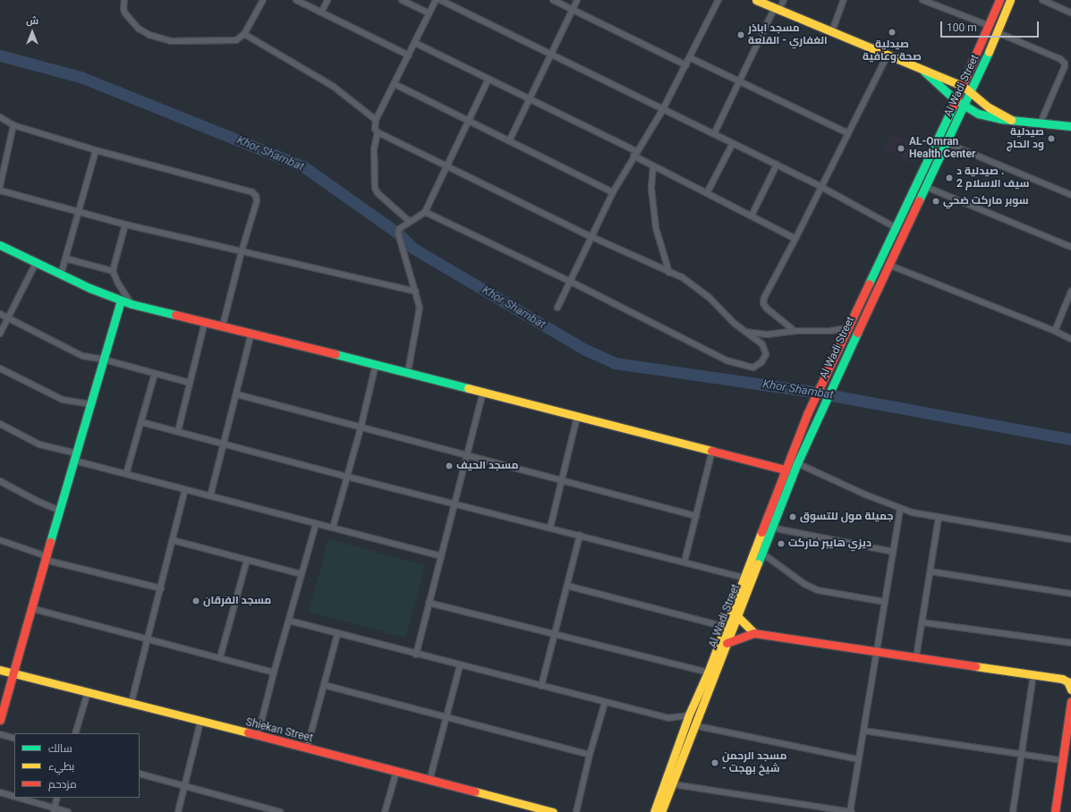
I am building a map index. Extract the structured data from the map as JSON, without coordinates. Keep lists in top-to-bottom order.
{
  "streets": {
    "street": ["Al Wadi Street", "Shiekan Street"]
  },
  "water": ["Khor Shambat"],
  "places": [
    "صيدلية صحة وعافية",
    "مسجد اباذر الغفاري - القلعة",
    "صيدلية ود الحاج",
    "AL-Omran Health Center",
    "صيدلية د . سيف الاسلام 2",
    "سوبر ماركت ضحي",
    "مسجد الحيف",
    "جميلة مول للتسوق",
    "ديزي هايبر ماركت",
    "مسجد الفرقان",
    "مسجد الرحمن - شيخ بهجت"
  ],
  "legend": ["سالك", "بطيء", "مزدحم"],
  "scale_bar": "100 m",
  "north": "top"
}
